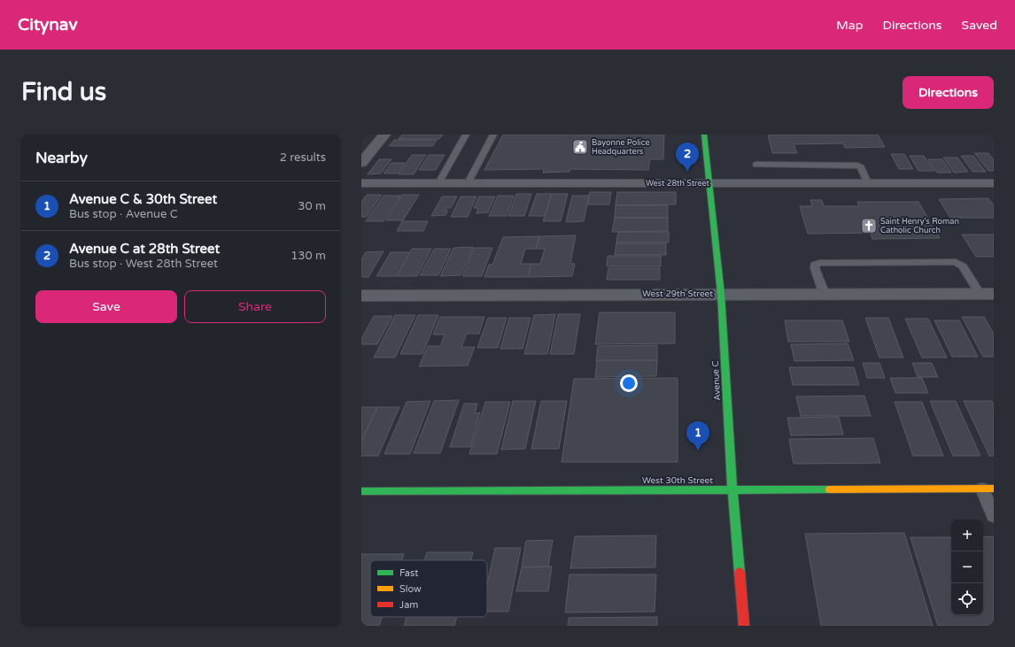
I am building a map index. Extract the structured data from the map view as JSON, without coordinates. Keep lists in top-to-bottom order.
{
  "streets": {
    "main road": ["Avenue C", "West 30th Street"],
    "street": ["West 28th Street", "West 29th Street"]
  },
  "crossings": [
    ["West 28th Street", "Avenue C"],
    ["West 29th Street", "Avenue C"],
    ["Avenue C", "West 30th Street"]
  ],
  "places": {
    "public building": ["Bayonne Police Headquarters"],
    "church": ["Saint Henry's Roman Catholic Church"]
  },
  "legend": ["Fast", "Slow", "Jam"],
  "page": {
    "header": "Citynav",
    "nav": ["Map", "Directions", "Saved"],
    "buttons": [
      "Directions",
      ["Save", "Share"]
    ],
    "title": "Find us",
    "heading": ["Nearby", "2 results"],
    "pins": ["2", "1"],
    "list": [
      {
        "mark": "1",
        "name": "Avenue C & 30th Street",
        "note": "Bus stop · Avenue C",
        "value": "30 m"
      },
      {
        "mark": "2",
        "name": "Avenue C at 28th Street",
        "note": "Bus stop · West 28th Street",
        "value": "130 m"
      }
    ],
    "map_buttons": ["+", "−"]
  }
}
